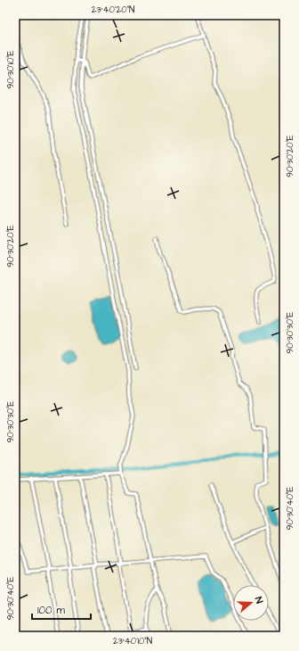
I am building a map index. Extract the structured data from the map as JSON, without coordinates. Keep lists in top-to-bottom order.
{
  "scale_bar": "100 m",
  "north": "right",
  "coordinates": [
    "23°40'20\"N",
    "90°30'10\"E",
    "90°30'20\"E",
    "90°30'30\"E",
    "90°30'40\"E",
    "23°40'10\"N"
  ]
}
